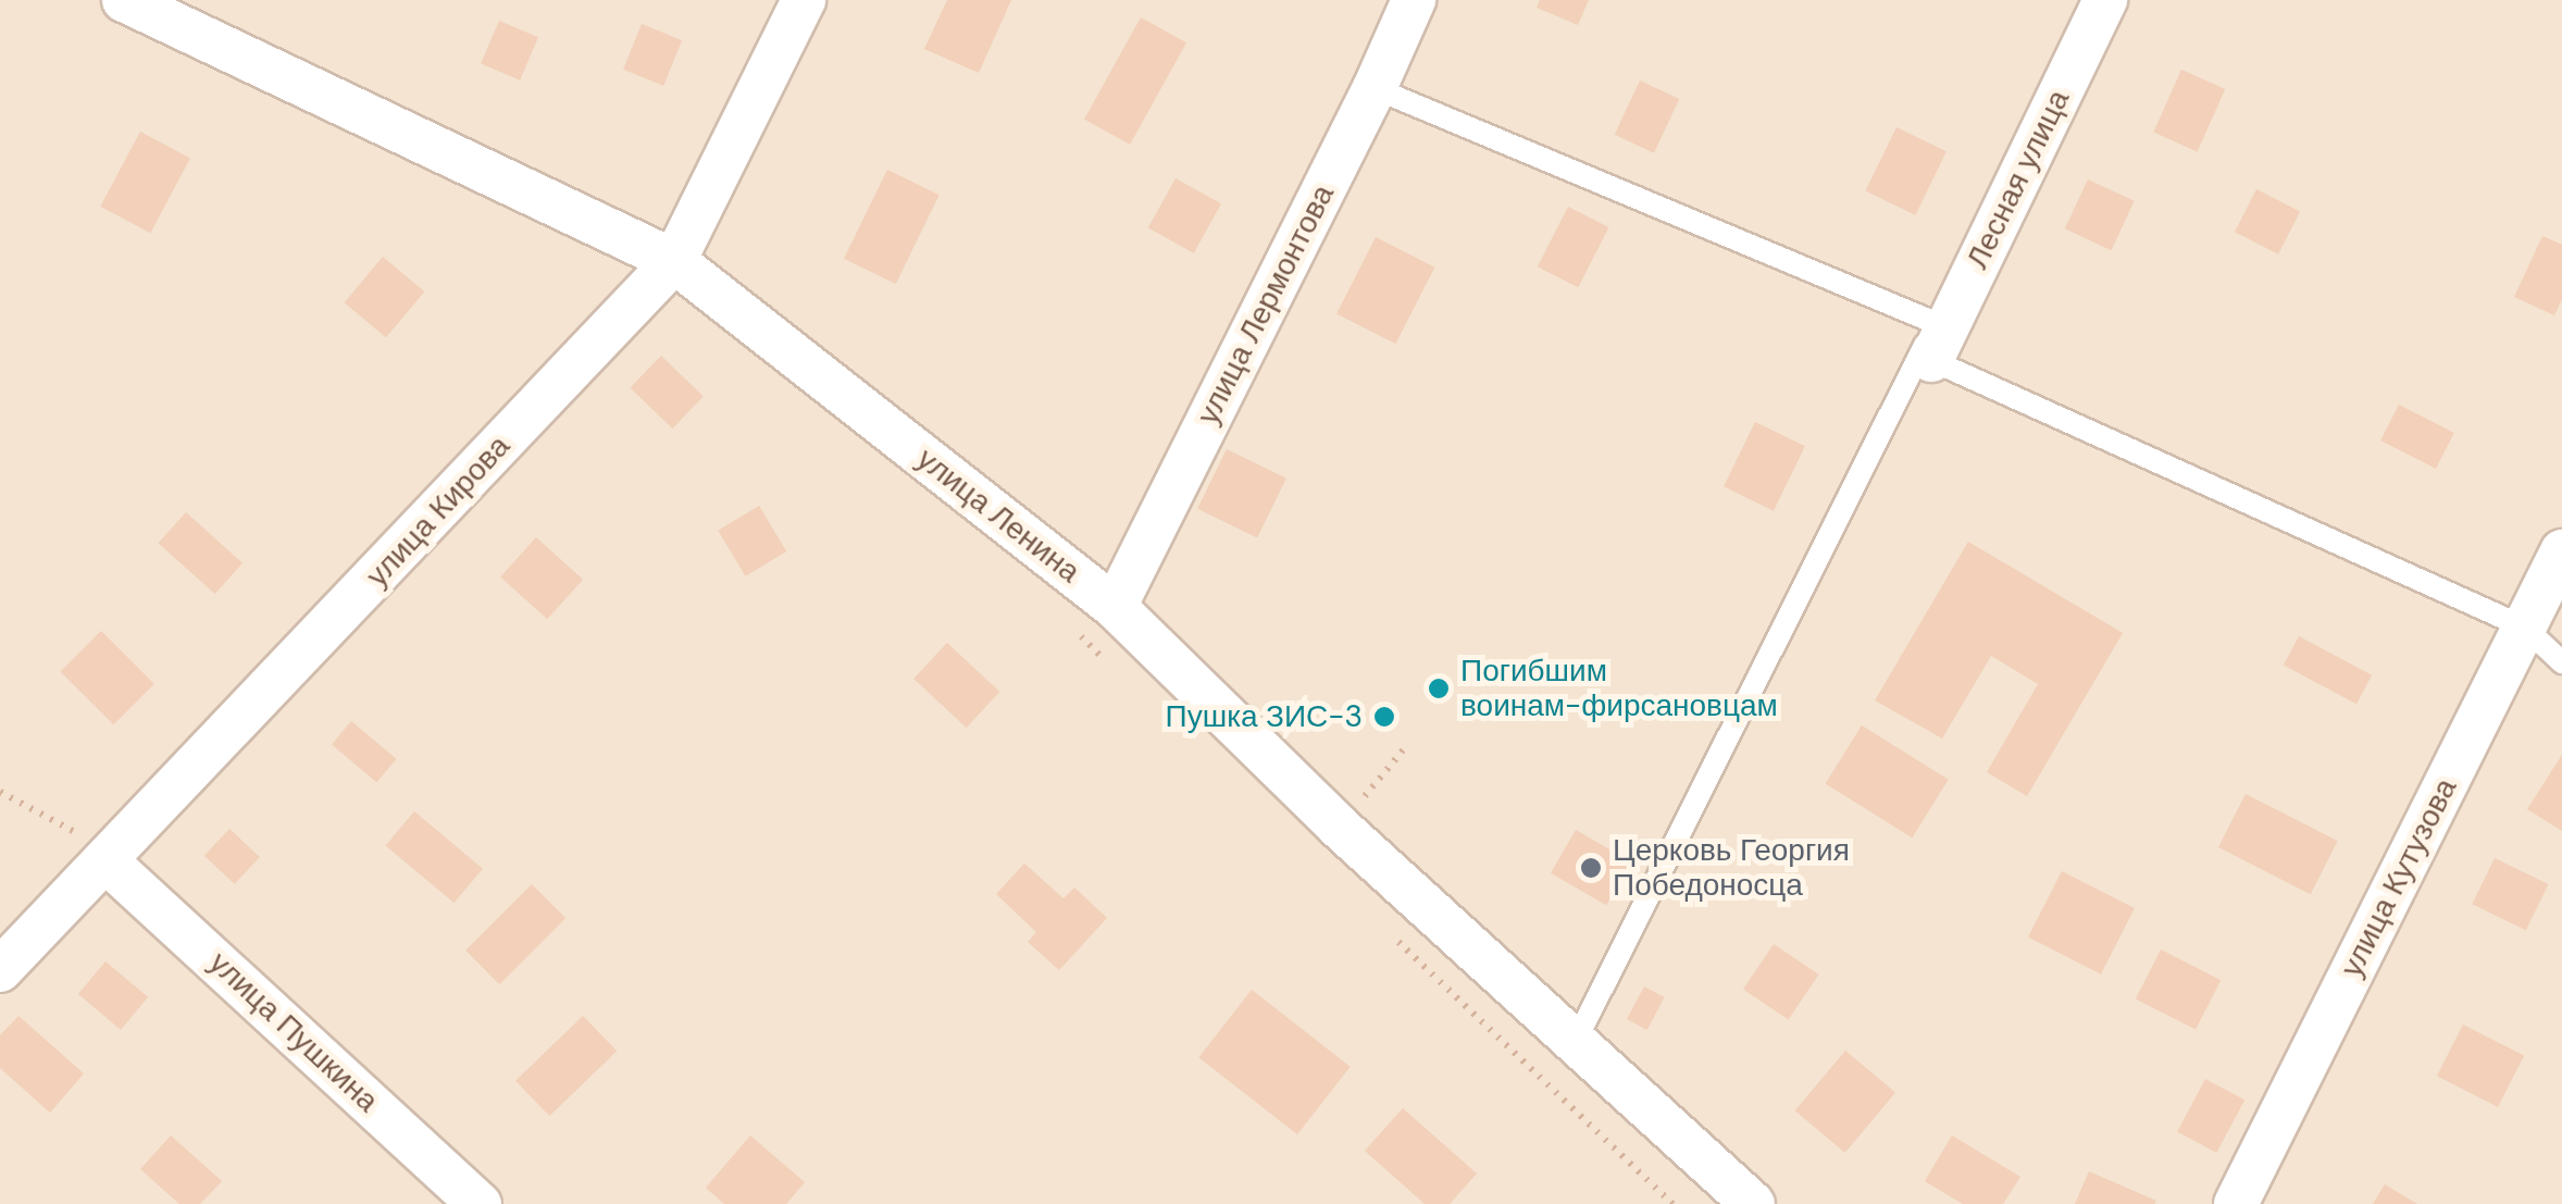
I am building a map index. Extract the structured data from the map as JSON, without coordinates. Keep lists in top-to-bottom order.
{
  "streets": {
    "street": [
      "Лесная улица",
      "улица Лермонтова",
      "улица Кирова",
      "улица Ленина",
      "улица Кутузова",
      "улица Пушкина"
    ]
  },
  "crossings": [
    ["улица Лермонтова", "улица Ленина"],
    ["улица Кирова", "улица Ленина"],
    ["улица Кирова", "улица Пушкина"]
  ],
  "places": ["Погибшим воинам-фирсановцам", "Пушка ЗИС-3", "Церковь Георгия Победоносца"]
}
